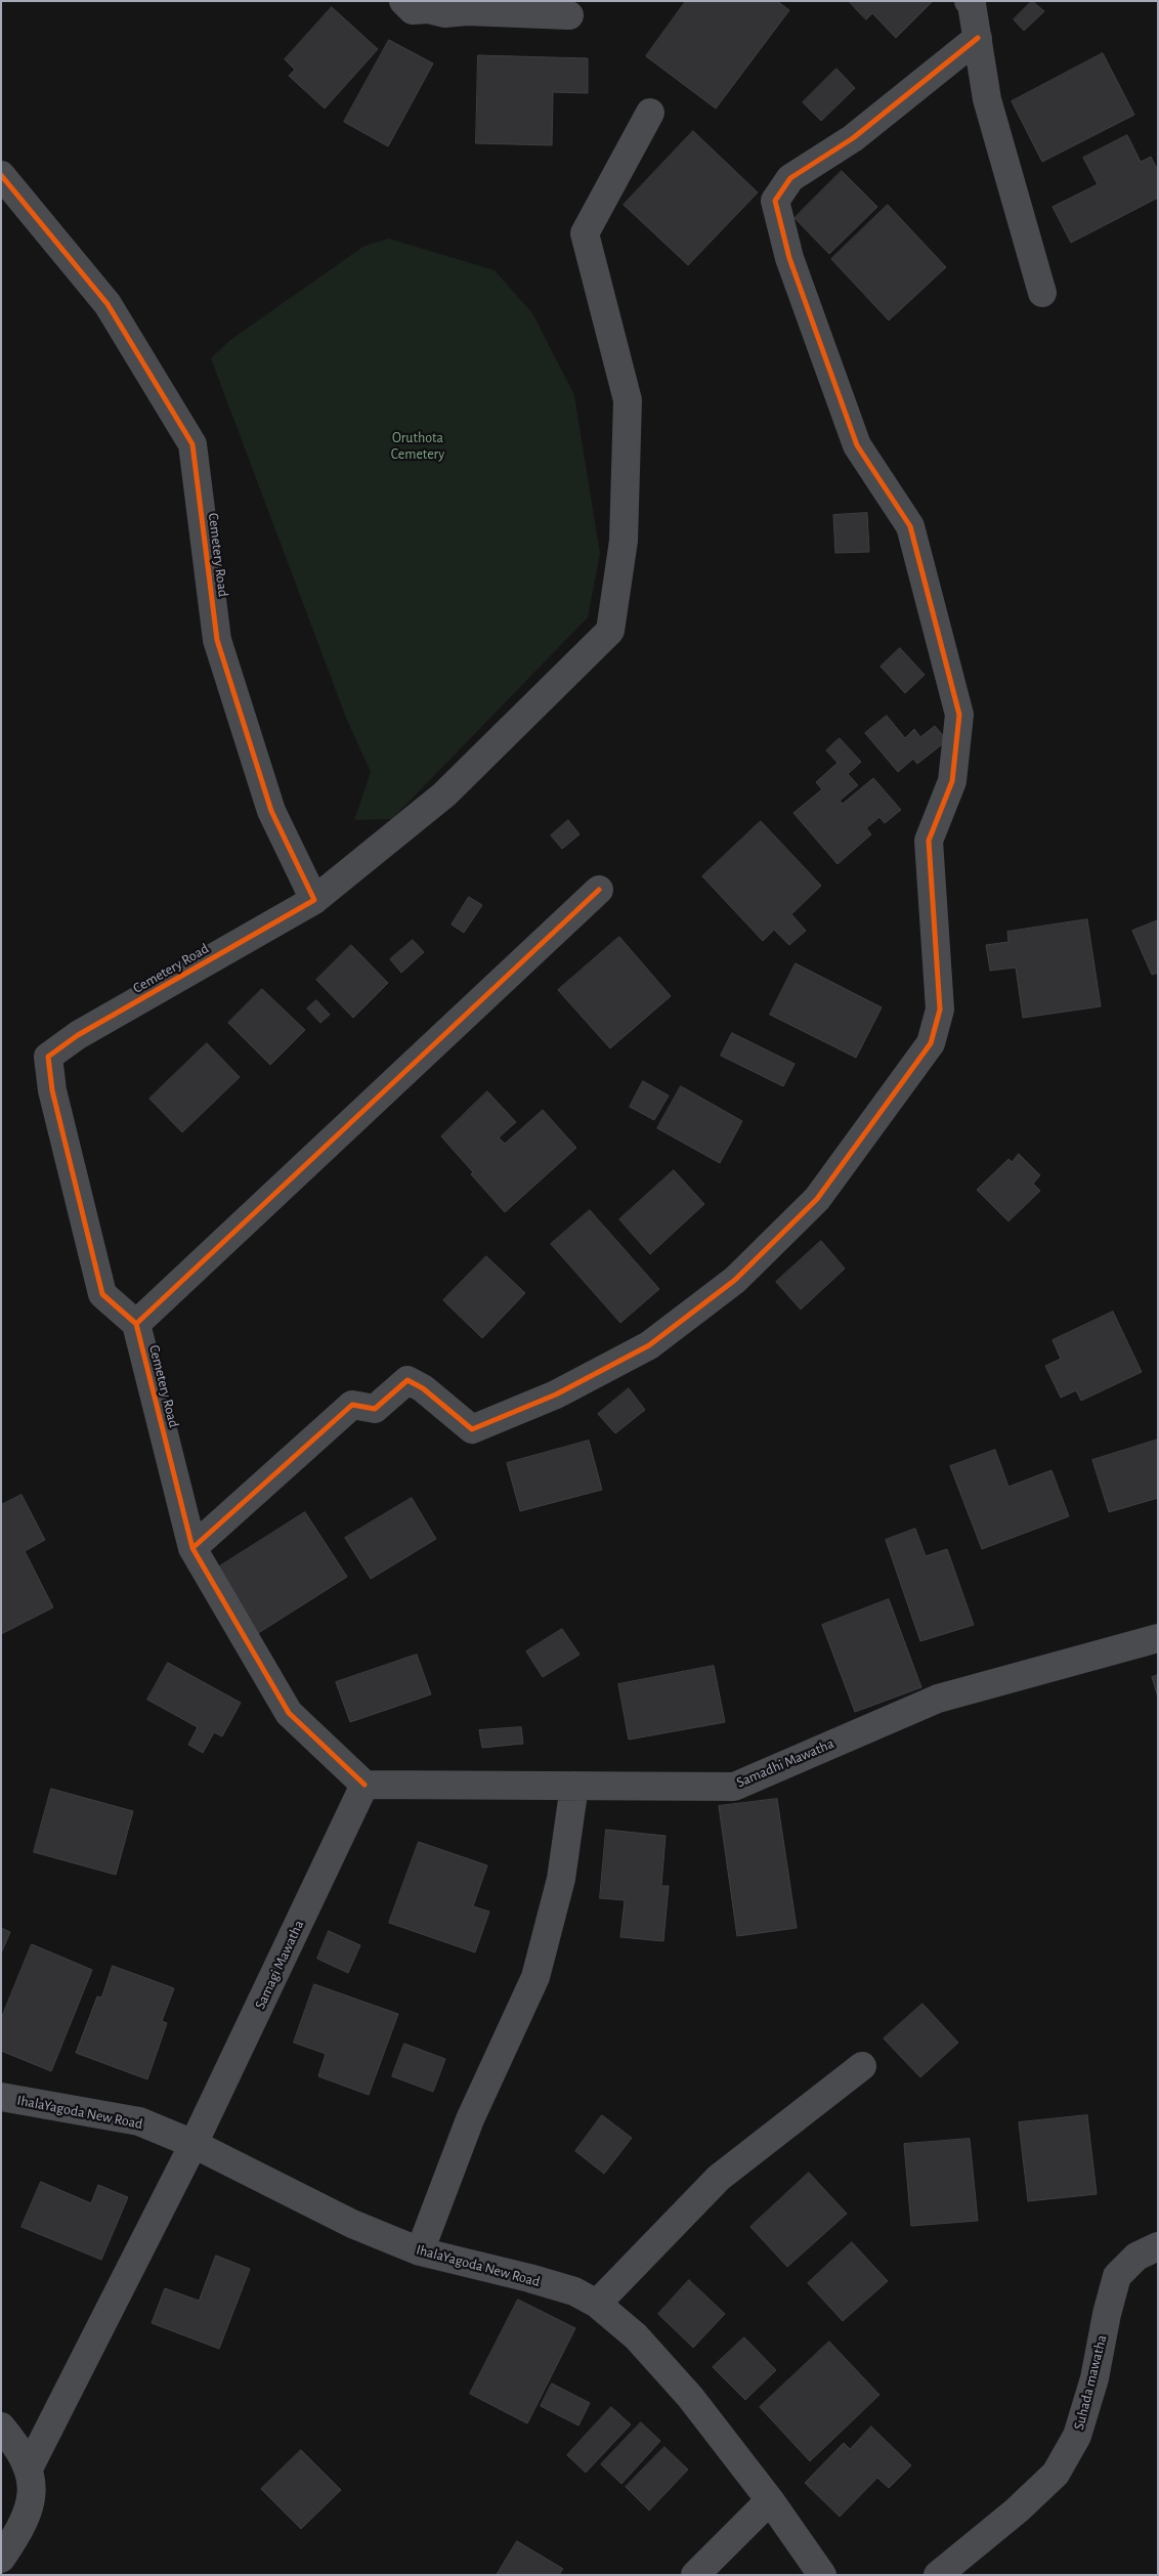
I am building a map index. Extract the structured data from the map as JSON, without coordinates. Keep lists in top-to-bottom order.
{
  "streets": {
    "street": [
      "Cemetery Road",
      "Samadhi Mawatha",
      "Samagi Mawatha",
      "IhalaYagoda New Road",
      "Suhada mawatha"
    ]
  },
  "crossings": [
    ["Cemetery Road", "Samadhi Mawatha"],
    ["Cemetery Road", "Samagi Mawatha"],
    ["Samadhi Mawatha", "Samagi Mawatha"],
    ["Samagi Mawatha", "IhalaYagoda New Road"]
  ],
  "parks": ["Oruthota Cemetery"]
}
